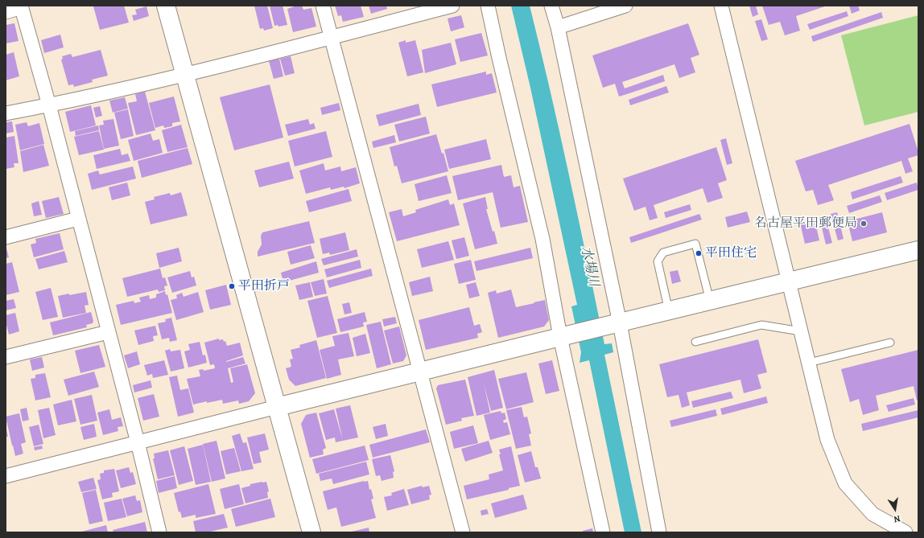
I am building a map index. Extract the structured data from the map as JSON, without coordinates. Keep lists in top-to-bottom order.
{
  "water": ["水場川"],
  "places": ["名古屋平田郵便局", "平田住宅", "平田折戸"],
  "north": "bottom"
}
